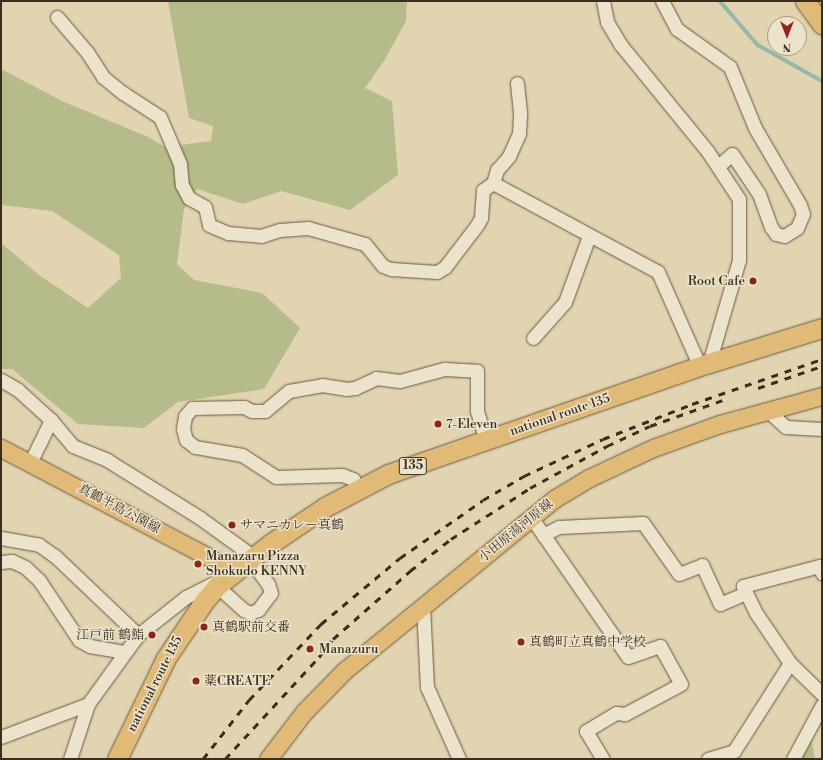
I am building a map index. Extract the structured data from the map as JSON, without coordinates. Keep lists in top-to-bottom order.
{
  "streets": {
    "highway": ["national route 135", "135"],
    "main road": ["真鶴半島公園線", "小田原湯河原線"]
  },
  "crossings": [
    ["national route 135", "真鶴半島公園線"]
  ],
  "places": [
    "Root Cafe",
    "7-Eleven",
    "サマニカレー真鶴",
    "Manazaru Pizza Shokudo KENNY",
    "真鶴駅前交番",
    "江戸前 鶴鮨",
    "真鶴町立真鶴中学校",
    "Manazuru",
    "薬CREATE"
  ],
  "north": "bottom"
}
